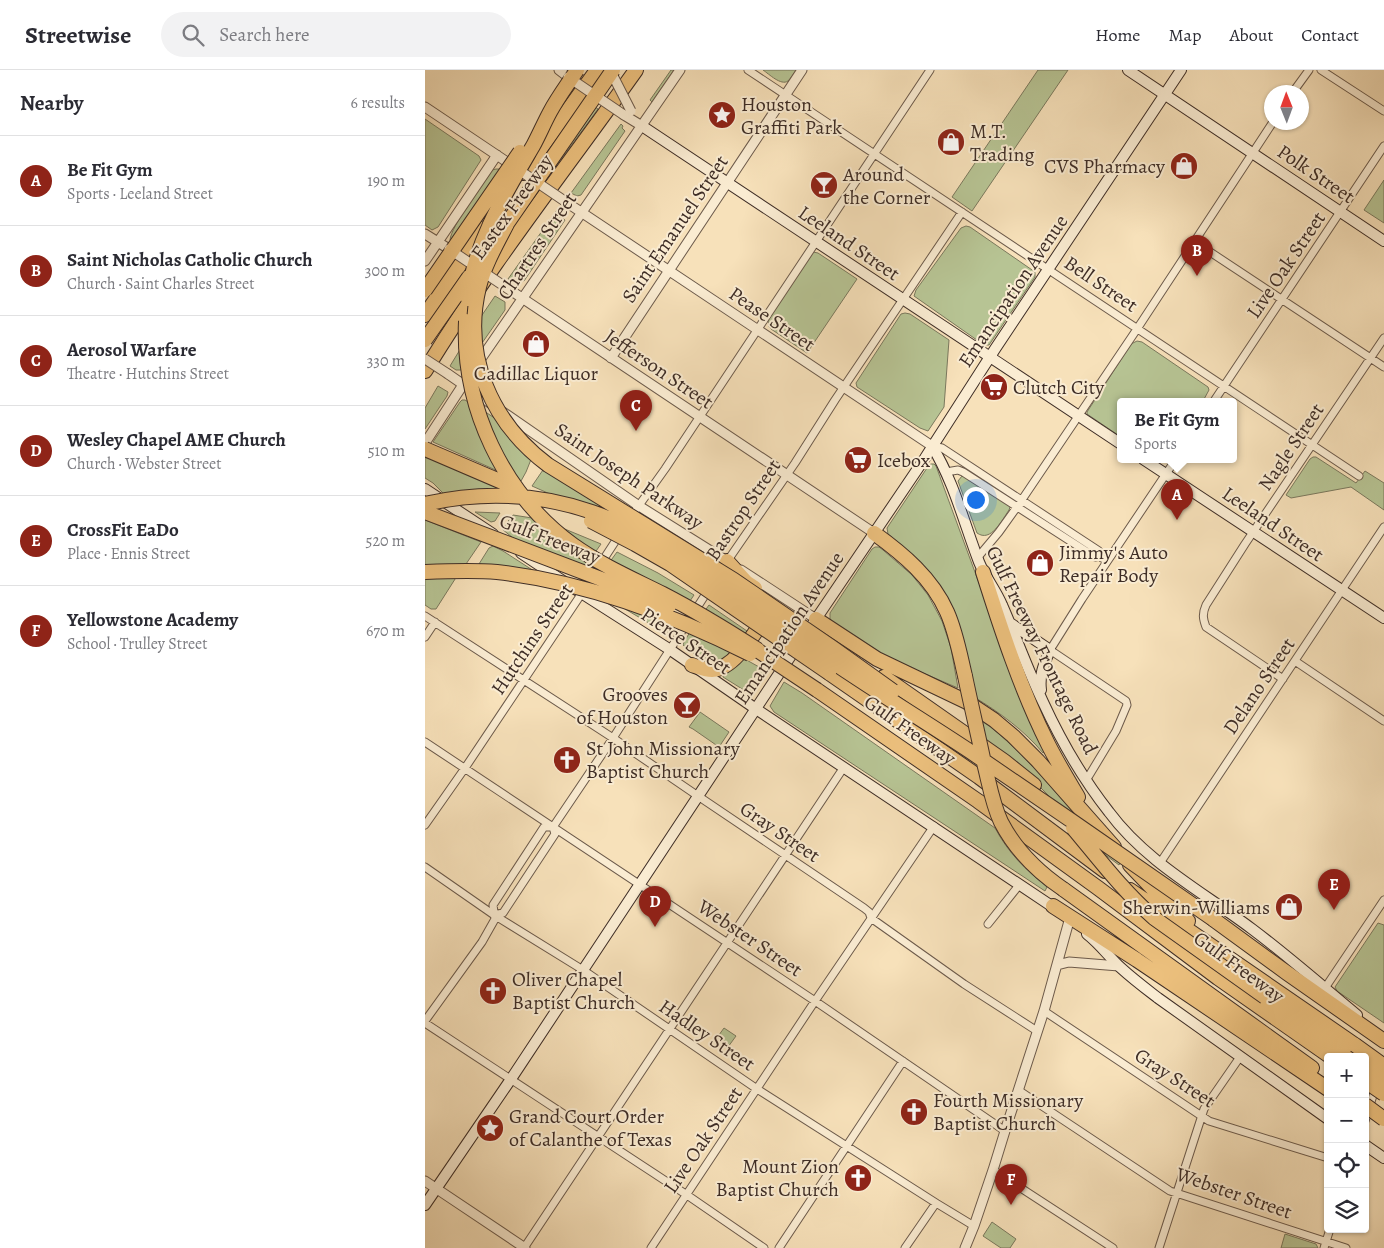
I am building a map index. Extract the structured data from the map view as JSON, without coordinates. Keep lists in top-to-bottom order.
{
  "streets": {
    "highway": ["Eastex Freeway", "Gulf Freeway"],
    "main road": [
      "Polk Street",
      "Leeland Street",
      "Emancipation Avenue",
      "Pierce Street",
      "Gulf Freeway Frontage Road"
    ],
    "street": [
      "Saint Emanuel Street",
      "Chartres Street",
      "Live Oak Street",
      "Bell Street",
      "Pease Street",
      "Jefferson Street",
      "Nagle Street",
      "Saint Joseph Parkway",
      "Bastrop Street",
      "Hutchins Street",
      "Delano Street",
      "Gray Street",
      "Webster Street",
      "Hadley Street"
    ]
  },
  "crossings": [
    ["Polk Street", "Live Oak Street"],
    ["Polk Street", "Emancipation Avenue"],
    ["Saint Emanuel Street", "Leeland Street"],
    ["Saint Emanuel Street", "Bell Street"],
    ["Saint Emanuel Street", "Pease Street"],
    ["Saint Emanuel Street", "Jefferson Street"],
    ["Leeland Street", "Chartres Street"],
    ["Leeland Street", "Emancipation Avenue"],
    ["Leeland Street", "Nagle Street"],
    ["Leeland Street", "Bastrop Street"],
    ["Leeland Street", "Hutchins Street"],
    ["Leeland Street", "Delano Street"],
    ["Chartres Street", "Pease Street"],
    ["Chartres Street", "Jefferson Street"],
    ["Chartres Street", "Saint Joseph Parkway"],
    ["Live Oak Street", "Bell Street"],
    ["Live Oak Street", "Pierce Street"],
    ["Live Oak Street", "Gray Street"],
    ["Live Oak Street", "Webster Street"],
    ["Live Oak Street", "Hadley Street"],
    ["Bell Street", "Emancipation Avenue"],
    ["Bell Street", "Nagle Street"],
    ["Bell Street", "Bastrop Street"],
    ["Bell Street", "Hutchins Street"],
    ["Emancipation Avenue", "Pease Street"],
    ["Emancipation Avenue", "Jefferson Street"],
    ["Emancipation Avenue", "Saint Joseph Parkway"],
    ["Emancipation Avenue", "Gulf Freeway"],
    ["Emancipation Avenue", "Pierce Street"],
    ["Emancipation Avenue", "Gulf Freeway Frontage Road"],
    ["Emancipation Avenue", "Gray Street"],
    ["Emancipation Avenue", "Webster Street"],
    ["Emancipation Avenue", "Hadley Street"],
    ["Pease Street", "Bastrop Street"],
    ["Pease Street", "Hutchins Street"],
    ["Pease Street", "Gulf Freeway Frontage Road"],
    ["Jefferson Street", "Bastrop Street"],
    ["Jefferson Street", "Hutchins Street"],
    ["Nagle Street", "Delano Street"],
    ["Saint Joseph Parkway", "Bastrop Street"],
    ["Saint Joseph Parkway", "Gulf Freeway"],
    ["Saint Joseph Parkway", "Hutchins Street"],
    ["Bastrop Street", "Pierce Street"],
    ["Bastrop Street", "Gray Street"],
    ["Bastrop Street", "Webster Street"],
    ["Bastrop Street", "Hadley Street"],
    ["Hutchins Street", "Pierce Street"],
    ["Hutchins Street", "Gray Street"],
    ["Hutchins Street", "Webster Street"],
    ["Gulf Freeway Frontage Road", "Delano Street"]
  ],
  "places": {
    "place": ["Houston Graffiti Park", "Grand Court Order of Calanthe of Texas"],
    "shop": [
      "M.T. Trading",
      "CVS Pharmacy",
      "Cadillac Liquor",
      "Jimmy's Auto Repair Body",
      "Sherwin-Williams"
    ],
    "bar": ["Around the Corner", "Grooves of Houston"],
    "supermarket": ["Clutch City", "Icebox"],
    "church": [
      "St John Missionary Baptist Church",
      "Oliver Chapel Baptist Church",
      "Fourth Missionary Baptist Church",
      "Mount Zion Baptist Church"
    ]
  },
  "north": "top",
  "page": {
    "header": "Streetwise",
    "search": "Search here",
    "nav": [
      "Home",
      "Map",
      "About",
      "Contact"
    ],
    "heading": ["Nearby", "6 results"],
    "list": [
      {
        "mark": "A",
        "name": "Be Fit Gym",
        "note": "Sports · Leeland Street",
        "value": "190 m"
      },
      {
        "mark": "B",
        "name": "Saint Nicholas Catholic Church",
        "note": "Church · Saint Charles Street",
        "value": "300 m"
      },
      {
        "mark": "C",
        "name": "Aerosol Warfare",
        "note": "Theatre · Hutchins Street",
        "value": "330 m"
      },
      {
        "mark": "D",
        "name": "Wesley Chapel AME Church",
        "note": "Church · Webster Street",
        "value": "510 m"
      },
      {
        "mark": "E",
        "name": "CrossFit EaDo",
        "note": "Place · Ennis Street",
        "value": "520 m"
      },
      {
        "mark": "F",
        "name": "Yellowstone Academy",
        "note": "School · Trulley Street",
        "value": "670 m"
      }
    ],
    "pins": [
      "B",
      "C",
      "A",
      "E",
      "D",
      "F"
    ],
    "popup": ["Be Fit Gym", "Sports"],
    "map_buttons": ["+", "−"]
  }
}
